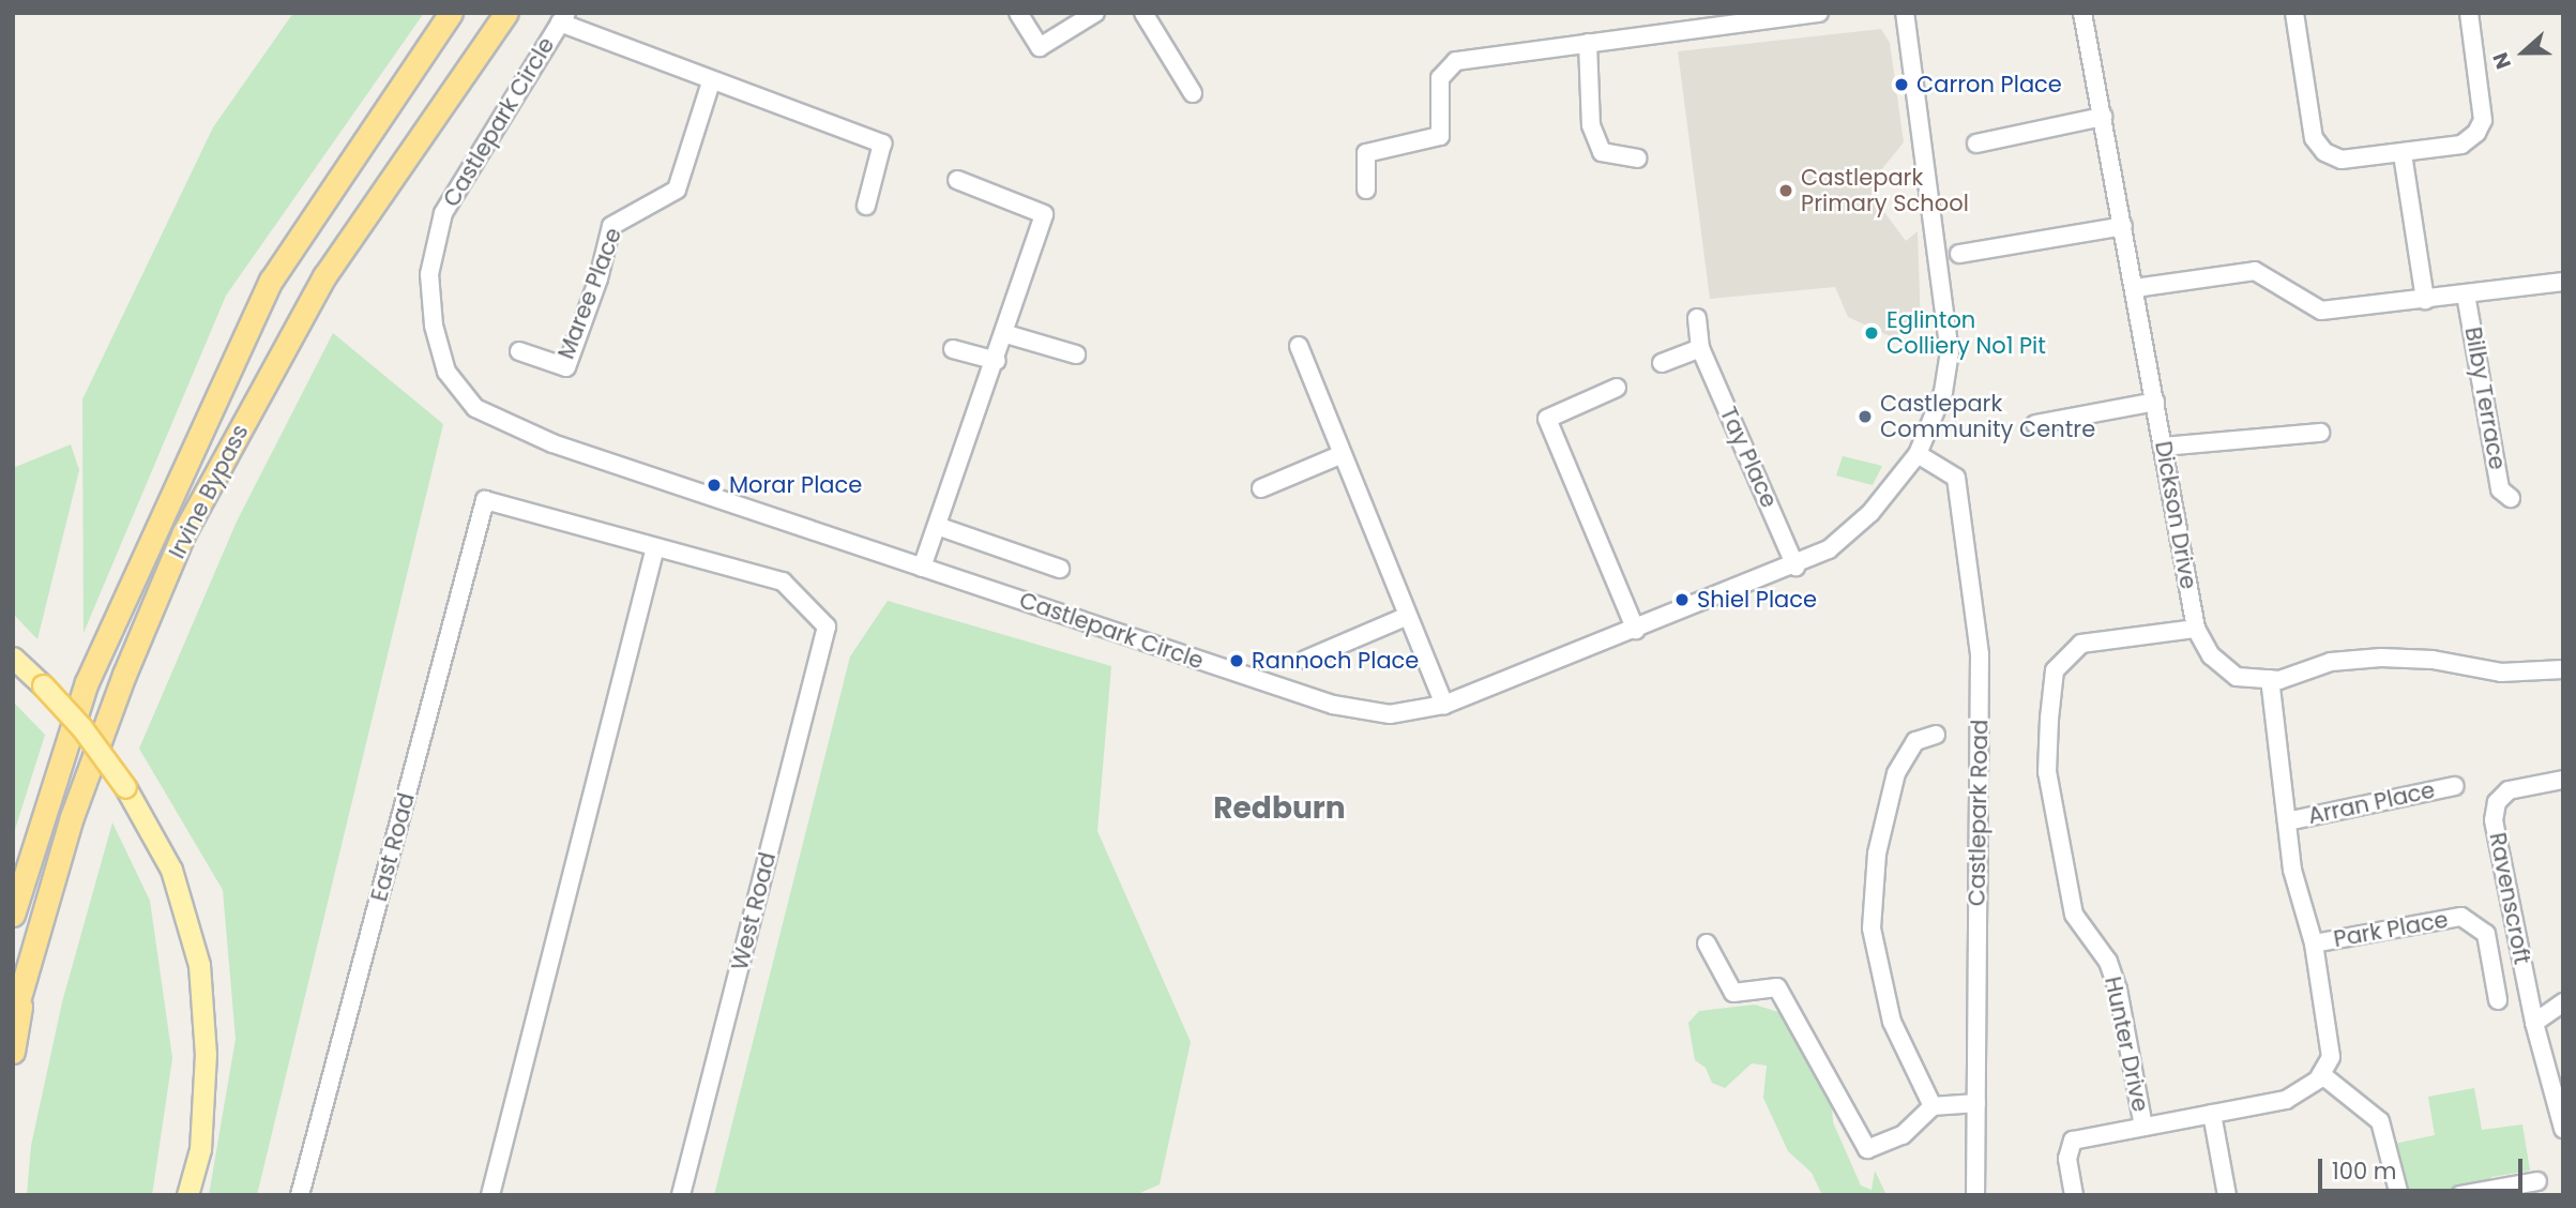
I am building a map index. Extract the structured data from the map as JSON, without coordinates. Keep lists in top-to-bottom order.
{
  "streets": {
    "highway": ["Irvine Bypass"],
    "street": [
      "Castlepark Circle",
      "Maree Place",
      "Bilby Terrace",
      "Tay Place",
      "Dickson Drive",
      "Arran Place",
      "Castlepark Road",
      "East Road",
      "Ravenscroft",
      "West Road",
      "Park Place",
      "Hunter Drive"
    ]
  },
  "crossings": [
    ["Castlepark Circle", "Tay Place"],
    ["Castlepark Circle", "Castlepark Road"],
    ["Bilby Terrace", "Dickson Drive"],
    ["Dickson Drive", "Hunter Drive"],
    ["East Road", "West Road"]
  ],
  "districts": ["Redburn"],
  "places": [
    "Carron Place",
    "Castlepark Primary School",
    "Eglinton Colliery No1 Pit",
    "Castlepark Community Centre",
    "Morar Place",
    "Shiel Place",
    "Rannoch Place"
  ],
  "scale_bar": "100 m",
  "north": "left"
}
